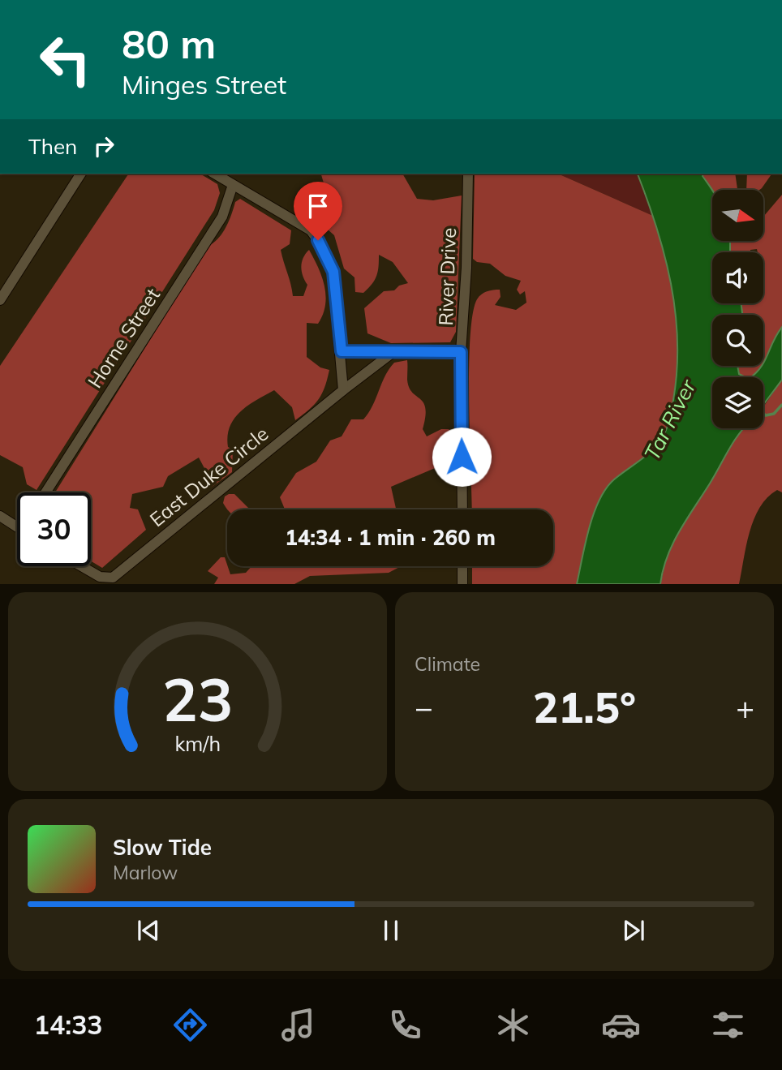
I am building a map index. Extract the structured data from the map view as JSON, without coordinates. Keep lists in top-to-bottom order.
{
  "streets": {
    "street": ["River Drive", "Horne Street", "East Duke Circle"]
  },
  "water": ["Tar River"],
  "north": "right",
  "page": {
    "turn": ["80 m", "Minges Street"],
    "then": "Then",
    "limit": "30",
    "trip": "14:34 · 1 min · 260 m",
    "tile": "Climate",
    "heat": ["−", "21.5°", "+"],
    "song": ["Slow Tide", "Marlow"],
    "tabs": "14:33",
    "gauge": ["23", "km/h"]
  }
}
